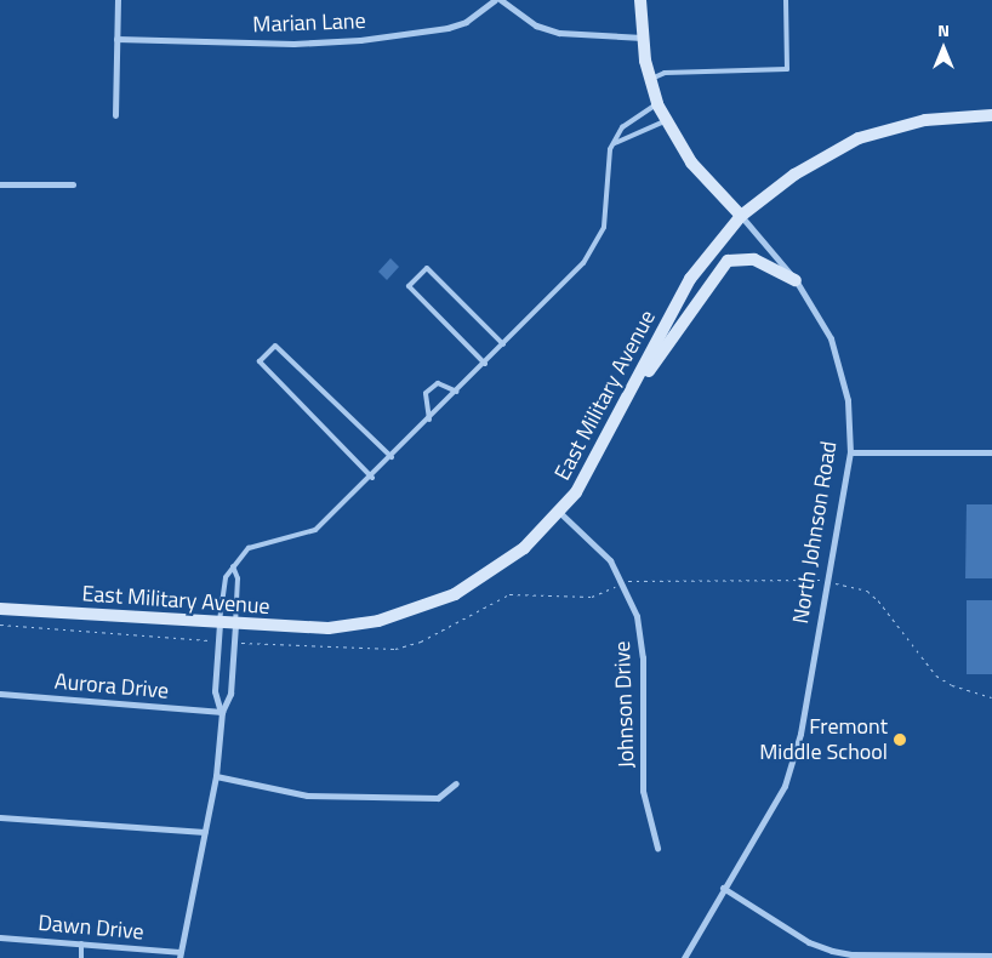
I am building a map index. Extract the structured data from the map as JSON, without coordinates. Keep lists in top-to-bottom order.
{
  "streets": {
    "main road": ["East Military Avenue", "North Johnson Road"],
    "street": [
      "Marian Lane",
      "Aurora Drive",
      "Johnson Drive",
      "Dawn Drive"
    ]
  },
  "crossings": [
    ["East Military Avenue", "North Johnson Road"],
    ["East Military Avenue", "Johnson Drive"]
  ],
  "places": ["Fremont Middle School"],
  "north": "top"
}
